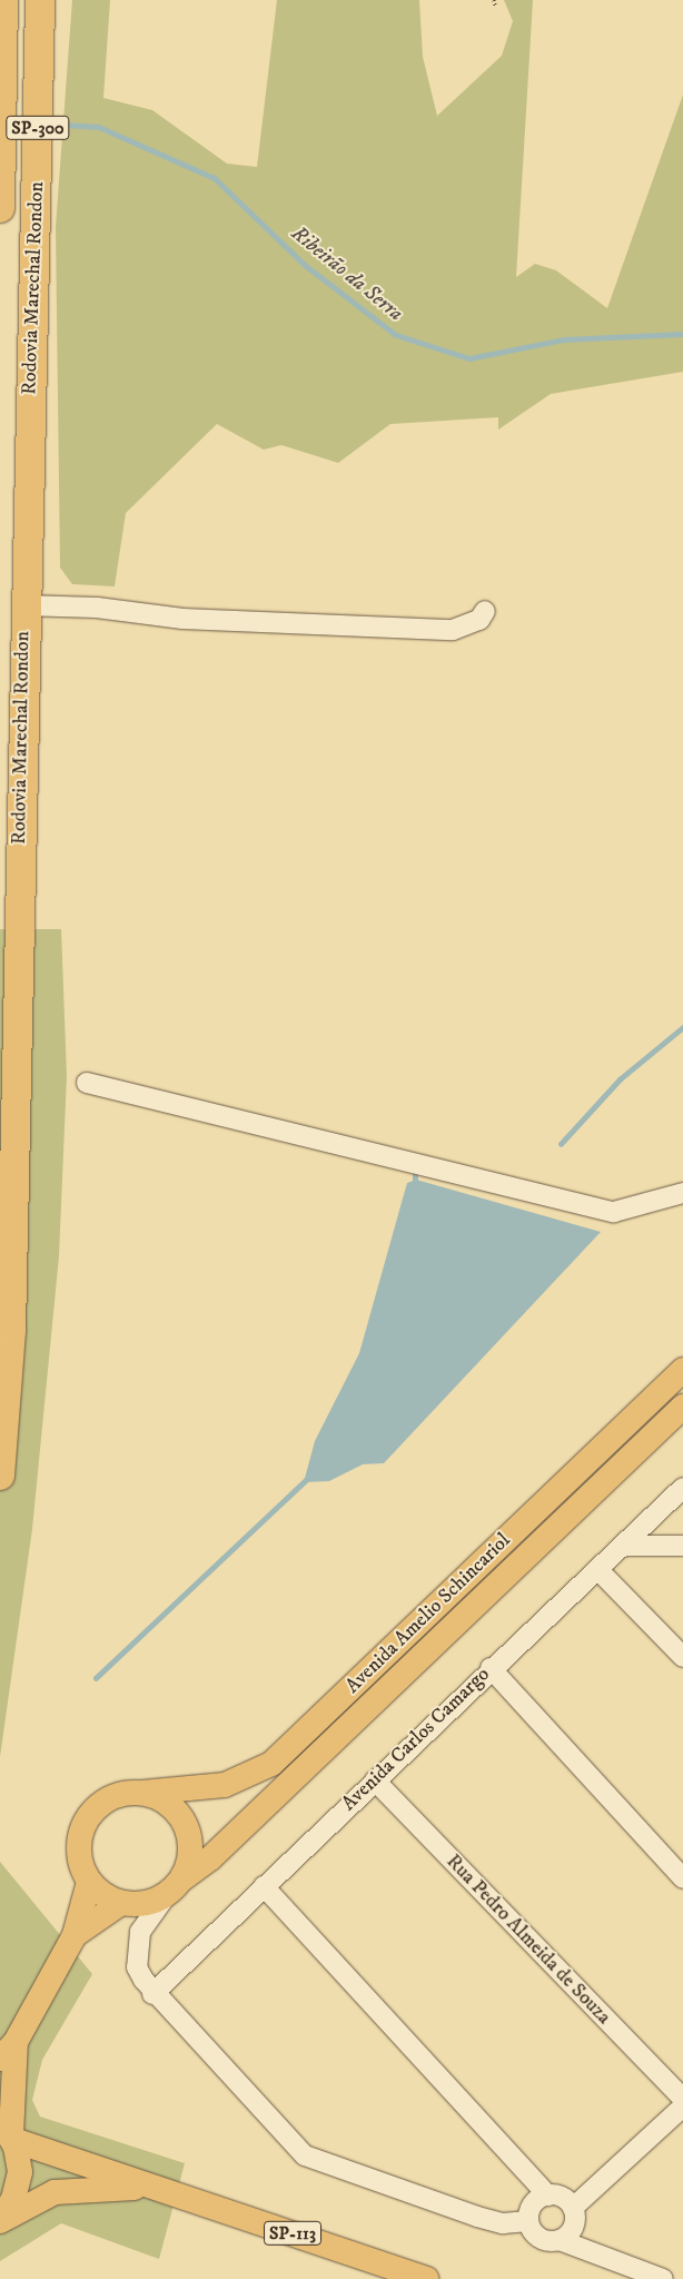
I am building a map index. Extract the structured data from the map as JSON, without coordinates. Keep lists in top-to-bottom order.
{
  "streets": {
    "highway": ["SP-300", "Rodovia Marechal Rondon"],
    "main road": ["Avenida Amelio Schincariol", "SP-113"],
    "street": ["Avenida Carlos Camargo", "Rua Pedro Almeida de Souza"]
  },
  "crossings": [
    ["Avenida Carlos Camargo", "Rua Pedro Almeida de Souza"]
  ],
  "water": ["Ribeirão da Serra"]
}
